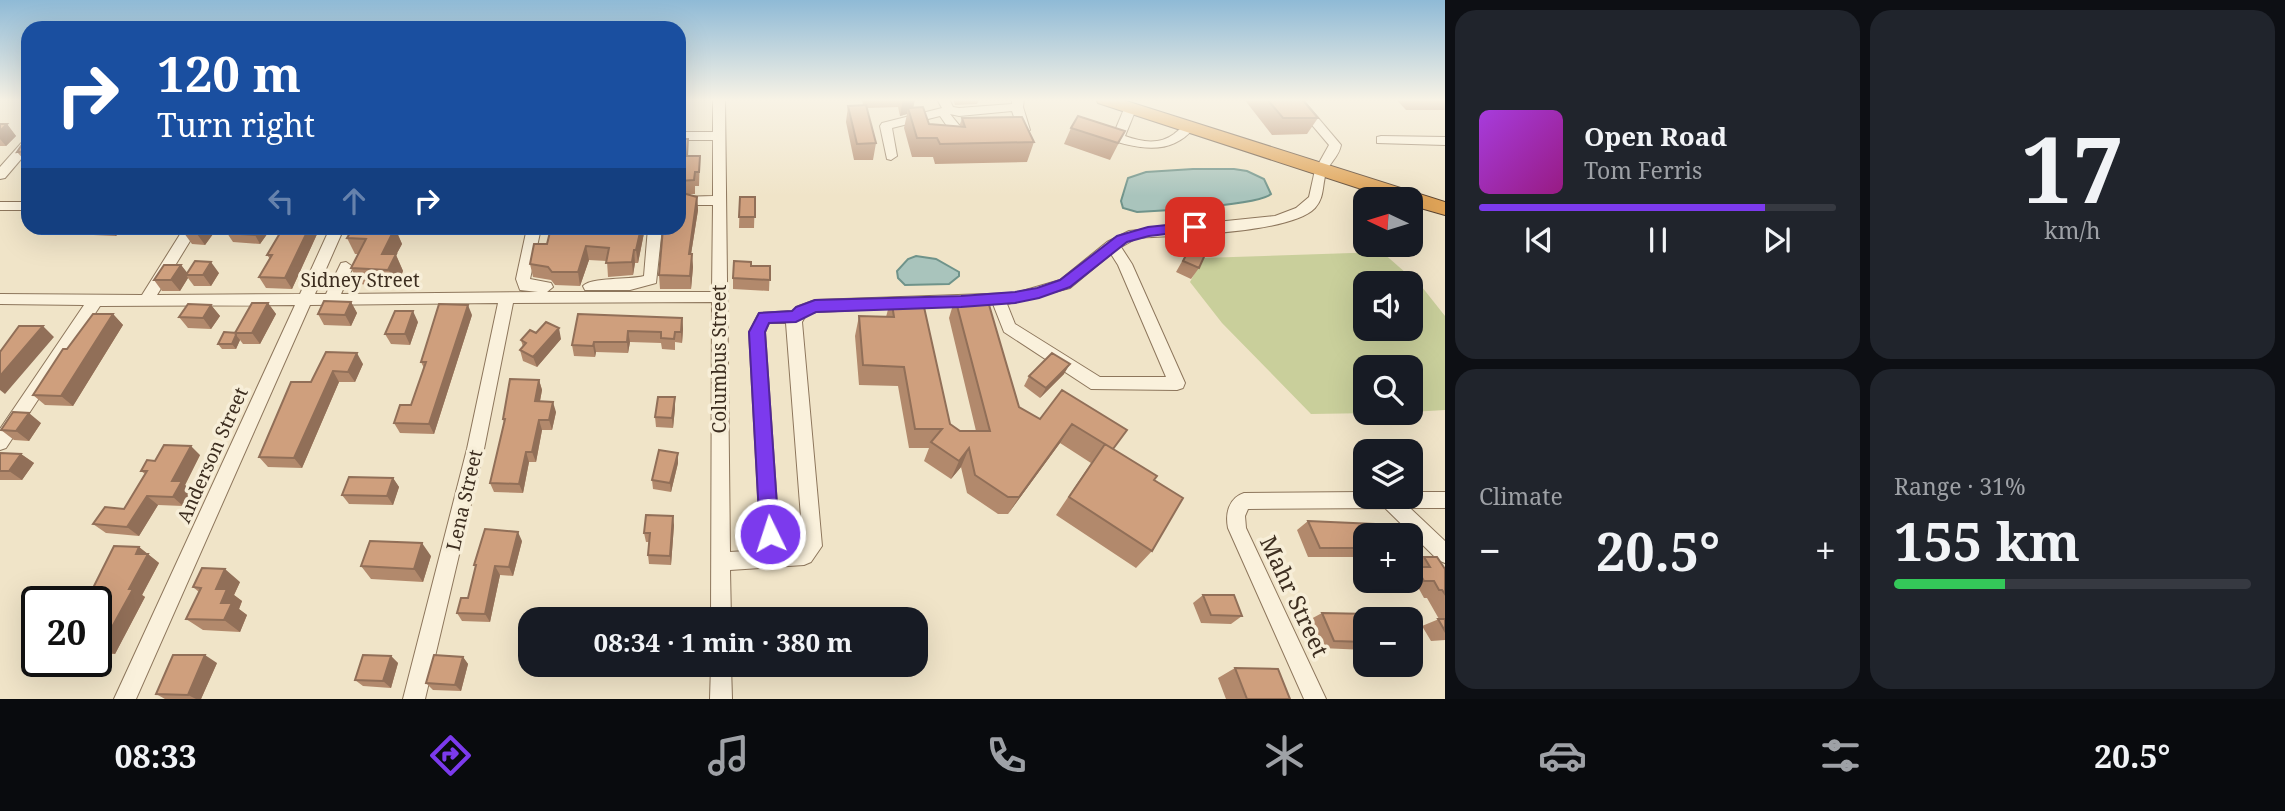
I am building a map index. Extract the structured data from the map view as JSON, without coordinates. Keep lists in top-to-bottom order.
{
  "streets": {
    "street": [
      "Sidney Street",
      "Columbus Street",
      "Anderson Street",
      "Lena Street",
      "Mahr Street"
    ]
  },
  "crossings": [
    ["Sidney Street", "Columbus Street"],
    ["Sidney Street", "Anderson Street"],
    ["Sidney Street", "Lena Street"]
  ],
  "north": "left",
  "page": {
    "tile": [
      ["17", "km/h"],
      "Climate",
      ["Range · 31%", "155 km"]
    ],
    "turn": ["120 m", "Turn right"],
    "song": ["Open Road", "Tom Ferris"],
    "map_buttons": ["+", "−"],
    "heat": ["−", "20.5°", "+"],
    "limit": "20",
    "trip": "08:34 · 1 min · 380 m",
    "tabs": ["08:33", "20.5°"]
  }
}
